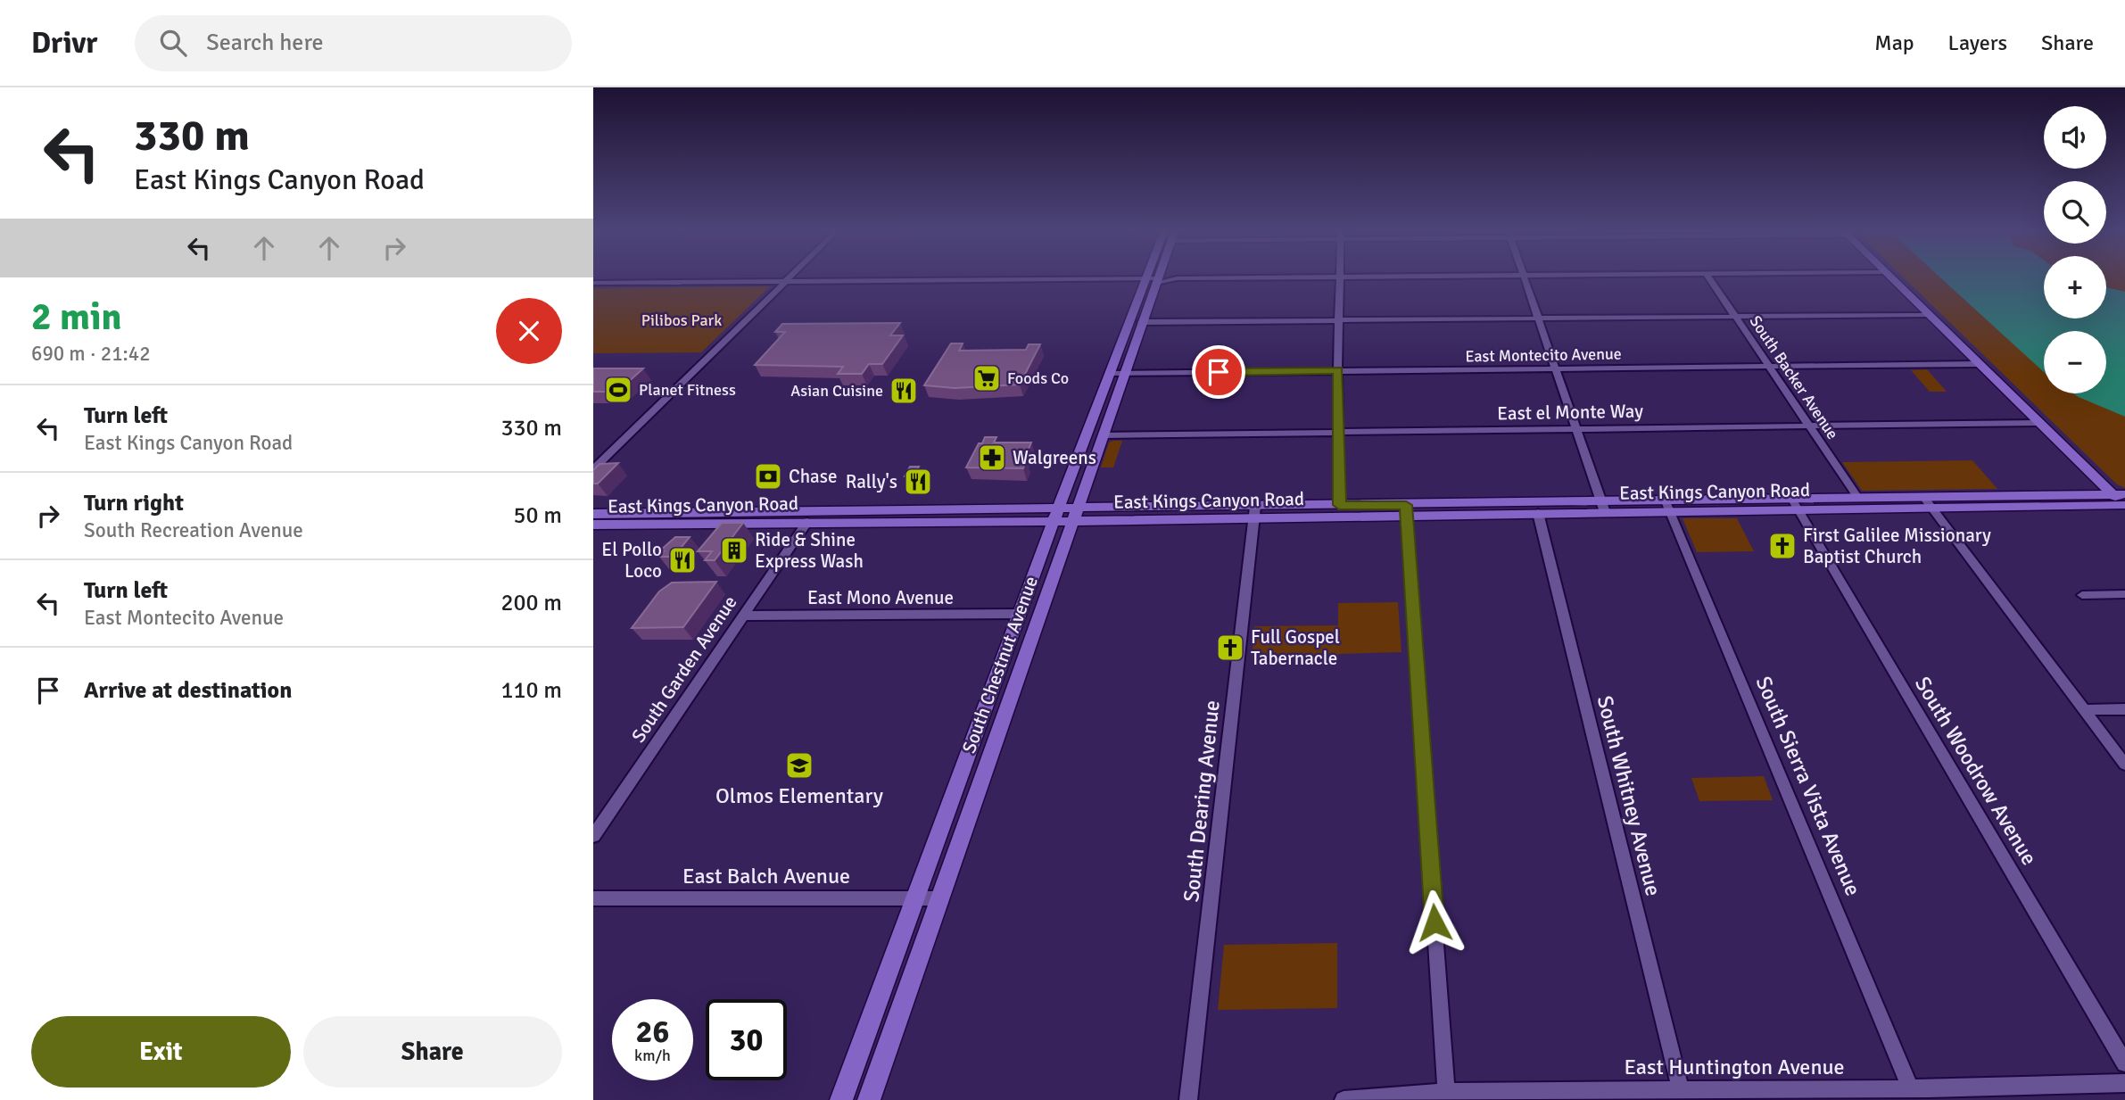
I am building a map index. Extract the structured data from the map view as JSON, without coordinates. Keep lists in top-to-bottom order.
{
  "streets": {
    "main road": ["East Kings Canyon Road", "South Chestnut Avenue"],
    "street": [
      "East Montecito Avenue",
      "South Backer Avenue",
      "East el Monte Way",
      "East Mono Avenue",
      "South Garden Avenue",
      "South Woodrow Avenue",
      "South Sierra Vista Avenue",
      "South Whitney Avenue",
      "South Dearing Avenue",
      "East Balch Avenue",
      "East Huntington Avenue"
    ]
  },
  "crossings": [
    ["East Montecito Avenue", "South Backer Avenue"],
    ["East Montecito Avenue", "South Chestnut Avenue"],
    ["South Backer Avenue", "East el Monte Way"],
    ["South Backer Avenue", "East Kings Canyon Road"],
    ["East el Monte Way", "South Chestnut Avenue"],
    ["East Kings Canyon Road", "South Chestnut Avenue"],
    ["East Kings Canyon Road", "South Garden Avenue"],
    ["East Kings Canyon Road", "South Woodrow Avenue"],
    ["East Kings Canyon Road", "South Sierra Vista Avenue"],
    ["East Kings Canyon Road", "South Whitney Avenue"],
    ["East Kings Canyon Road", "South Dearing Avenue"],
    ["East Mono Avenue", "South Chestnut Avenue"],
    ["East Mono Avenue", "South Garden Avenue"],
    ["South Chestnut Avenue", "East Balch Avenue"],
    ["South Sierra Vista Avenue", "East Huntington Avenue"],
    ["South Whitney Avenue", "East Huntington Avenue"]
  ],
  "parks": ["Pilibos Park"],
  "places": {
    "supermarket": ["Foods Co"],
    "sports": ["Planet Fitness"],
    "restaurant": ["Asian Cuisine", "Rally's", "El Pollo Loco"],
    "pharmacy": ["Walgreens"],
    "bank": ["Chase"],
    "church": ["First Galilee Missionary Baptist Church", "Full Gospel Tabernacle"],
    "building": ["Ride & Shine Express Wash"],
    "school or university": ["Olmos Elementary"]
  },
  "page": {
    "header": "Drivr",
    "search": "Search here",
    "nav": ["Map", "Layers", "Share"],
    "turn": ["330 m", "East Kings Canyon Road"],
    "map_buttons": ["+", "−"],
    "heading": ["2 min", "690 m · 21:42"],
    "list": [
      {
        "name": "Turn left",
        "note": "East Kings Canyon Road",
        "value": "330 m"
      },
      {
        "name": "Turn right",
        "note": "South Recreation Avenue",
        "value": "50 m"
      },
      {
        "name": "Turn left",
        "note": "East Montecito Avenue",
        "value": "200 m"
      },
      {
        "name": "Arrive at destination",
        "value": "110 m"
      }
    ],
    "speed": "26 km/h",
    "limit": "30",
    "buttons": ["Exit", "Share"]
  }
}
